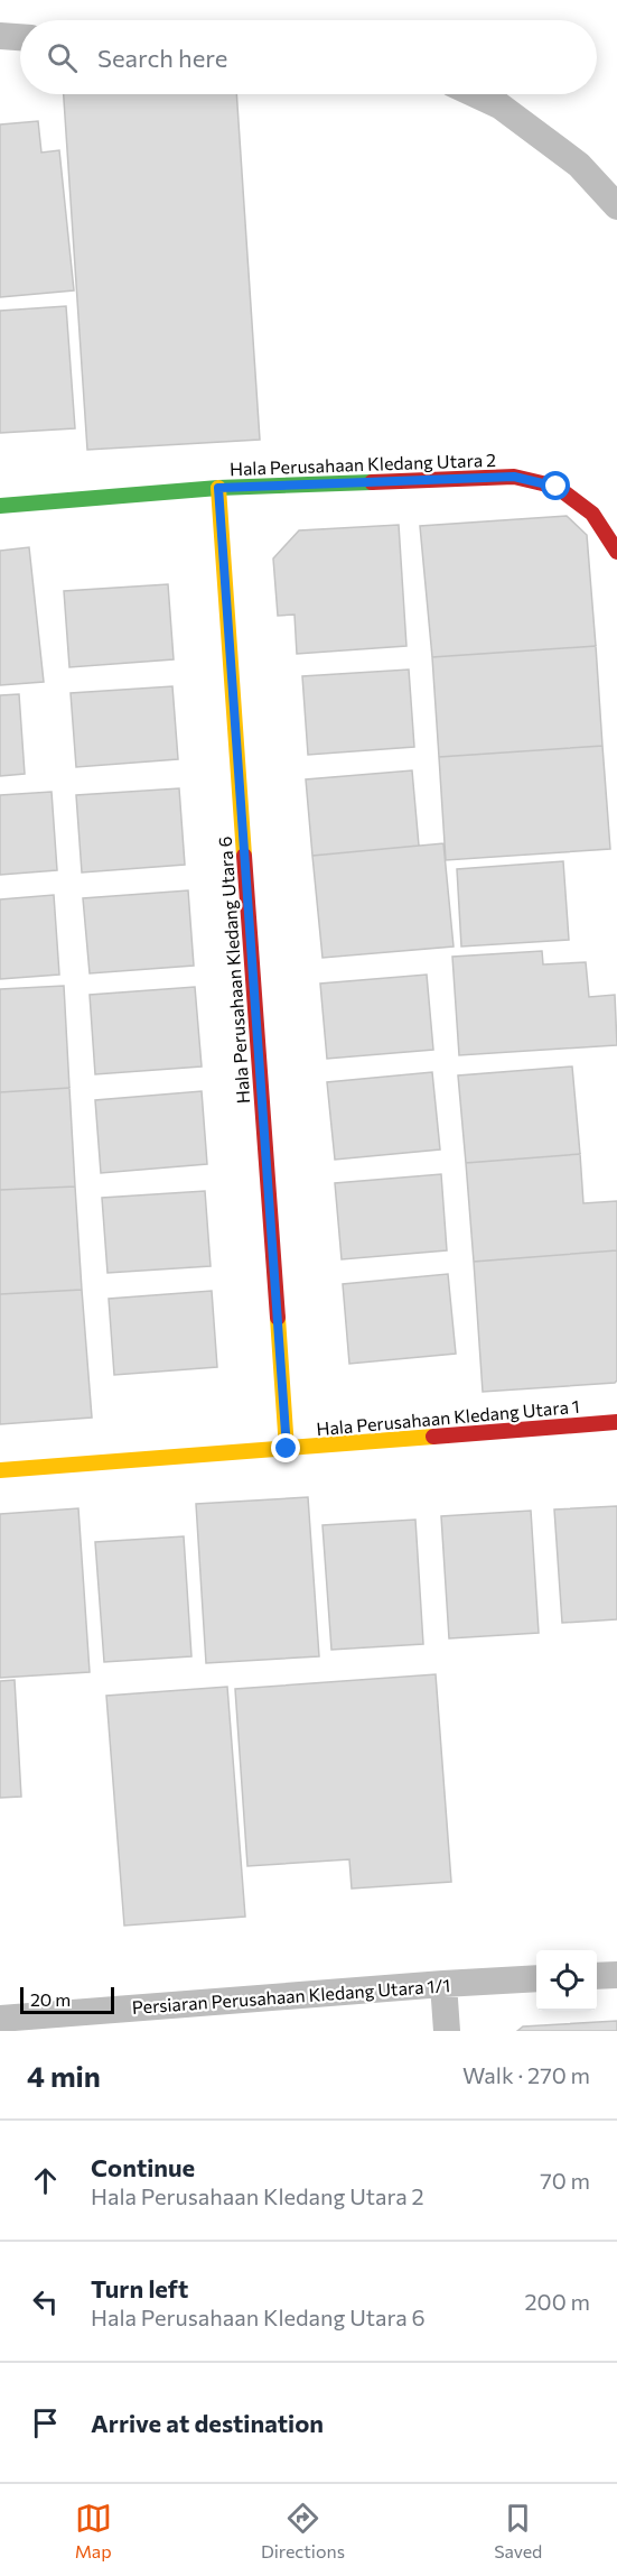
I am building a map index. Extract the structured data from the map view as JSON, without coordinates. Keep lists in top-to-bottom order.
{
  "streets": {
    "street": [
      "Hala Perusahaan Kledang Utara 2",
      "Hala Perusahaan Kledang Utara 6",
      "Hala Perusahaan Kledang Utara 1",
      "Persiaran Perusahaan Kledang Utara 1/1"
    ]
  },
  "crossings": [
    ["Hala Perusahaan Kledang Utara 2", "Hala Perusahaan Kledang Utara 6"],
    ["Hala Perusahaan Kledang Utara 6", "Hala Perusahaan Kledang Utara 1"]
  ],
  "scale_bar": "20 m",
  "page": {
    "search": "Search here",
    "scale": "20 m",
    "heading": ["4 min", "Walk · 270 m"],
    "list": [
      ["Continue", "Hala Perusahaan Kledang Utara 2", "70 m"],
      ["Turn left", "Hala Perusahaan Kledang Utara 6", "200 m"],
      "Arrive at destination"
    ],
    "nav": ["Map", "Directions", "Saved"]
  }
}
